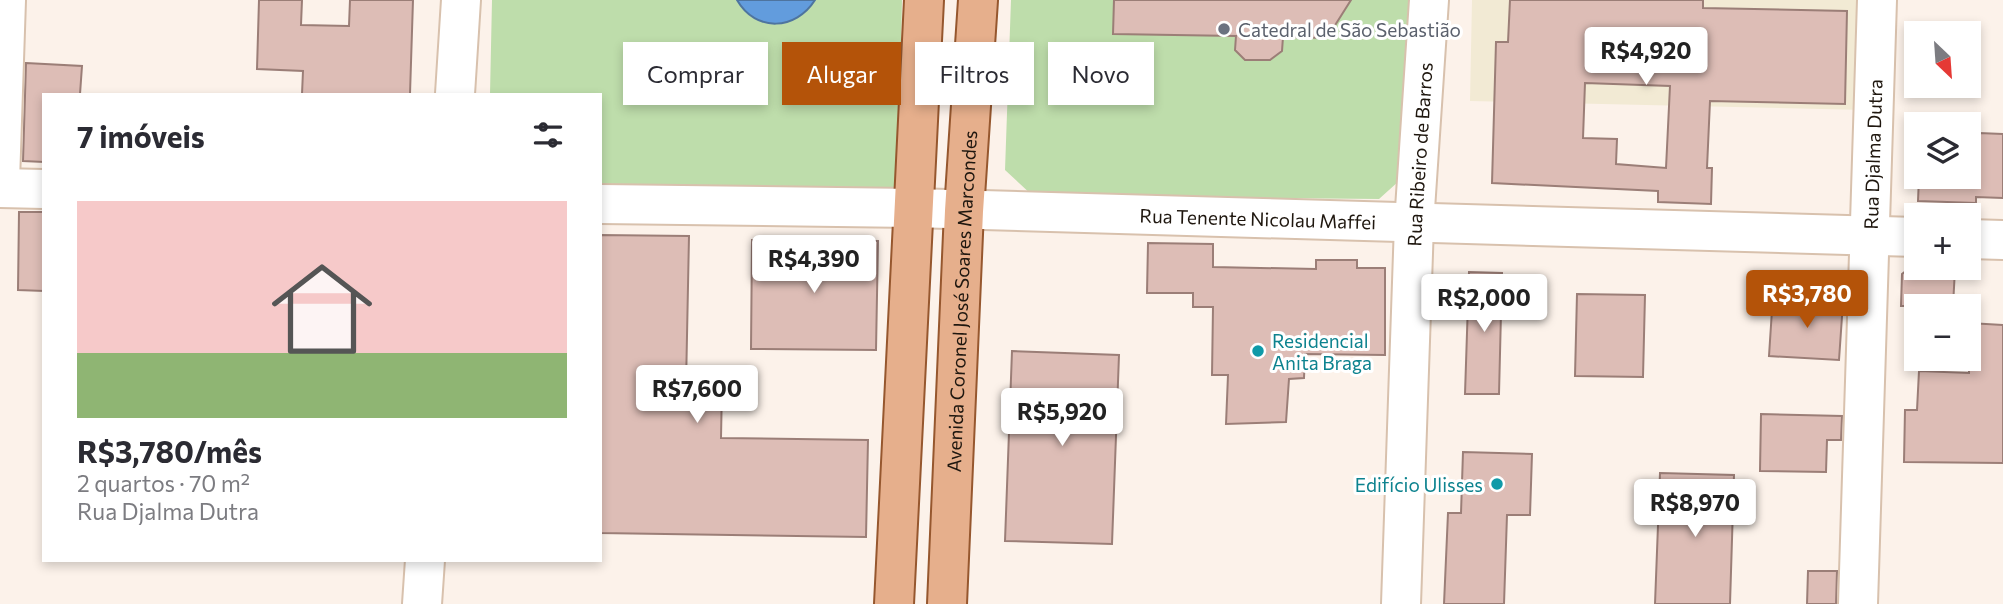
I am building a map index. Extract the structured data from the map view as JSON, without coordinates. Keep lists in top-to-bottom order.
{
  "streets": {
    "main road": ["Avenida Coronel José Soares Marcondes"],
    "street": ["Rua Ribeiro de Barros", "Rua Djalma Dutra", "Rua Tenente Nicolau Maffei"]
  },
  "crossings": [
    ["Rua Ribeiro de Barros", "Rua Tenente Nicolau Maffei"],
    ["Rua Djalma Dutra", "Rua Tenente Nicolau Maffei"],
    ["Rua Tenente Nicolau Maffei", "Avenida Coronel José Soares Marcondes"]
  ],
  "places": ["Catedral de São Sebastião", "Residencial Anita Braga", "Edifício Ulisses"],
  "north": "bottom right",
  "page": {
    "map_buttons": ["+", "−"],
    "price": [
      "R$4,920",
      "R$4,390",
      "R$3,780",
      "R$2,000",
      "R$7,600",
      "R$5,920",
      "R$8,970"
    ],
    "chip": [
      "Comprar",
      "Alugar",
      "Filtros",
      "Novo"
    ],
    "heading": "7 imóveis",
    "list": [
      {
        "name": "R$3,780/mês",
        "note": "2 quartos · 70 m² · Rua Djalma Dutra"
      }
    ]
  }
}
